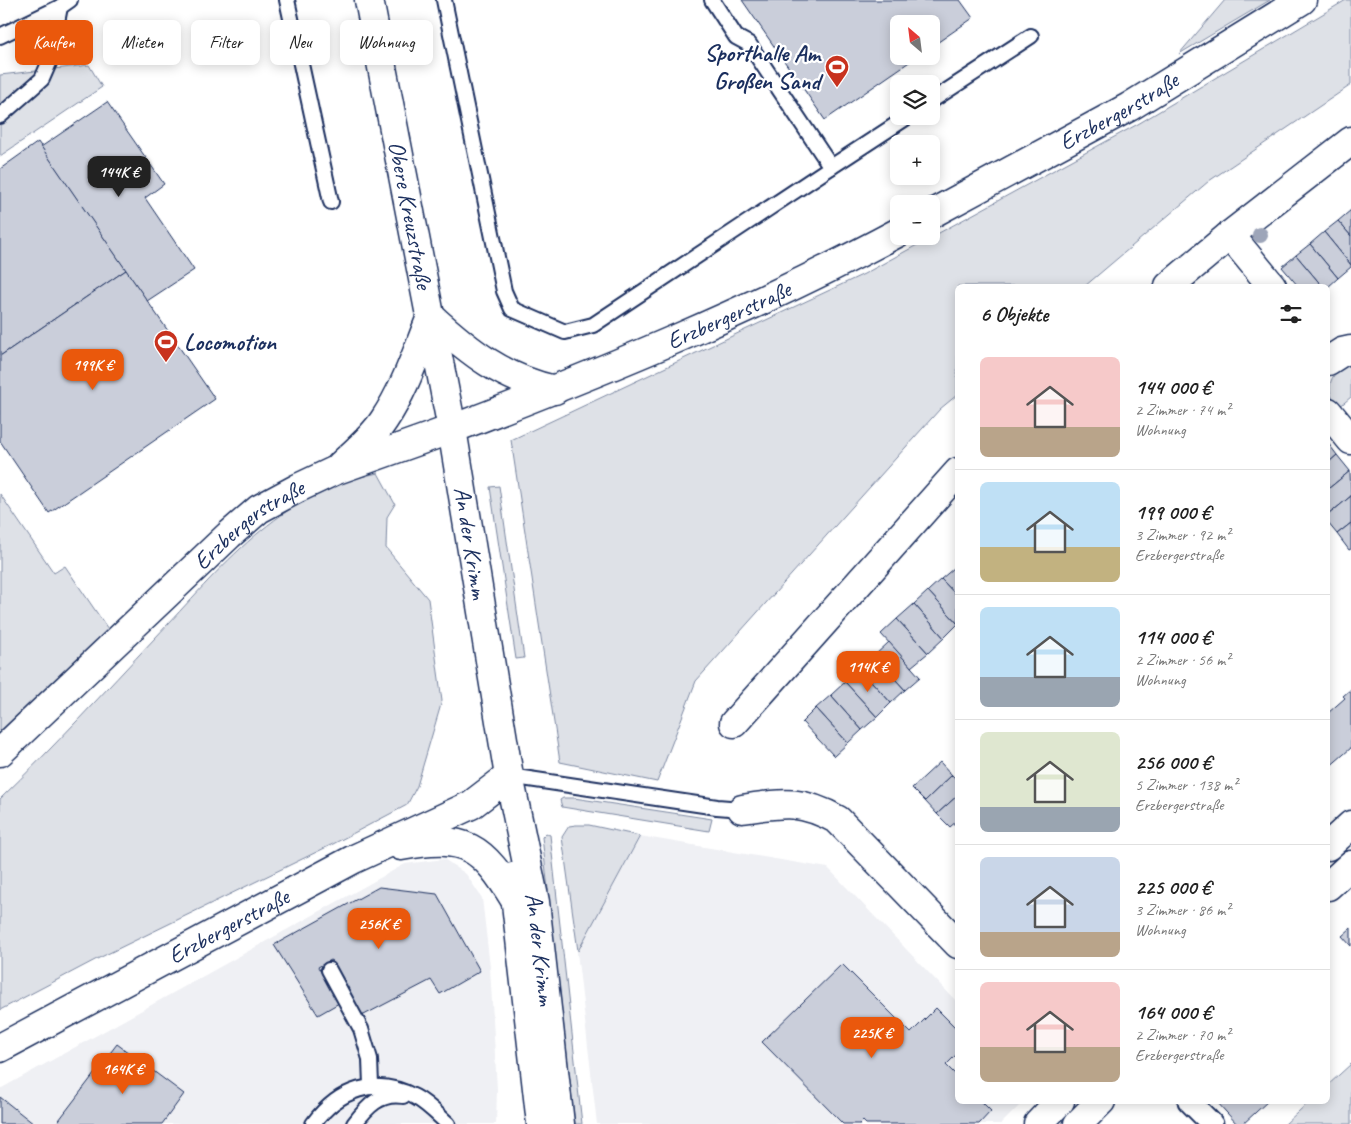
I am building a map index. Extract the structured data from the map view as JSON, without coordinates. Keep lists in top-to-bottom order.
{
  "streets": {
    "main road": ["Erzbergerstraße", "Obere Kreuzstraße", "An der Krimm"]
  },
  "crossings": [
    ["Erzbergerstraße", "Obere Kreuzstraße"],
    ["Erzbergerstraße", "An der Krimm"],
    ["Obere Kreuzstraße", "An der Krimm"]
  ],
  "places": {
    "sports": ["Sporthalle Am Großen Sand", "Locomotion"]
  },
  "north": "top left",
  "page": {
    "map_buttons": ["+", "−"],
    "chip": [
      "Kaufen",
      "Mieten",
      "Filter",
      "Neu",
      "Wohnung"
    ],
    "price": [
      "144K €",
      "199K €",
      "114K €",
      "256K €",
      "225K €",
      "164K €"
    ],
    "heading": "6 Objekte",
    "list": [
      {
        "name": "144 000 €",
        "note": "2 Zimmer · 74 m² · Wohnung"
      },
      {
        "name": "199 000 €",
        "note": "3 Zimmer · 92 m² · Erzbergerstraße"
      },
      {
        "name": "114 000 €",
        "note": "2 Zimmer · 56 m² · Wohnung"
      },
      {
        "name": "256 000 €",
        "note": "5 Zimmer · 138 m² · Erzbergerstraße"
      },
      {
        "name": "225 000 €",
        "note": "3 Zimmer · 86 m² · Wohnung"
      },
      {
        "name": "164 000 €",
        "note": "2 Zimmer · 70 m² · Erzbergerstraße"
      }
    ]
  }
}
